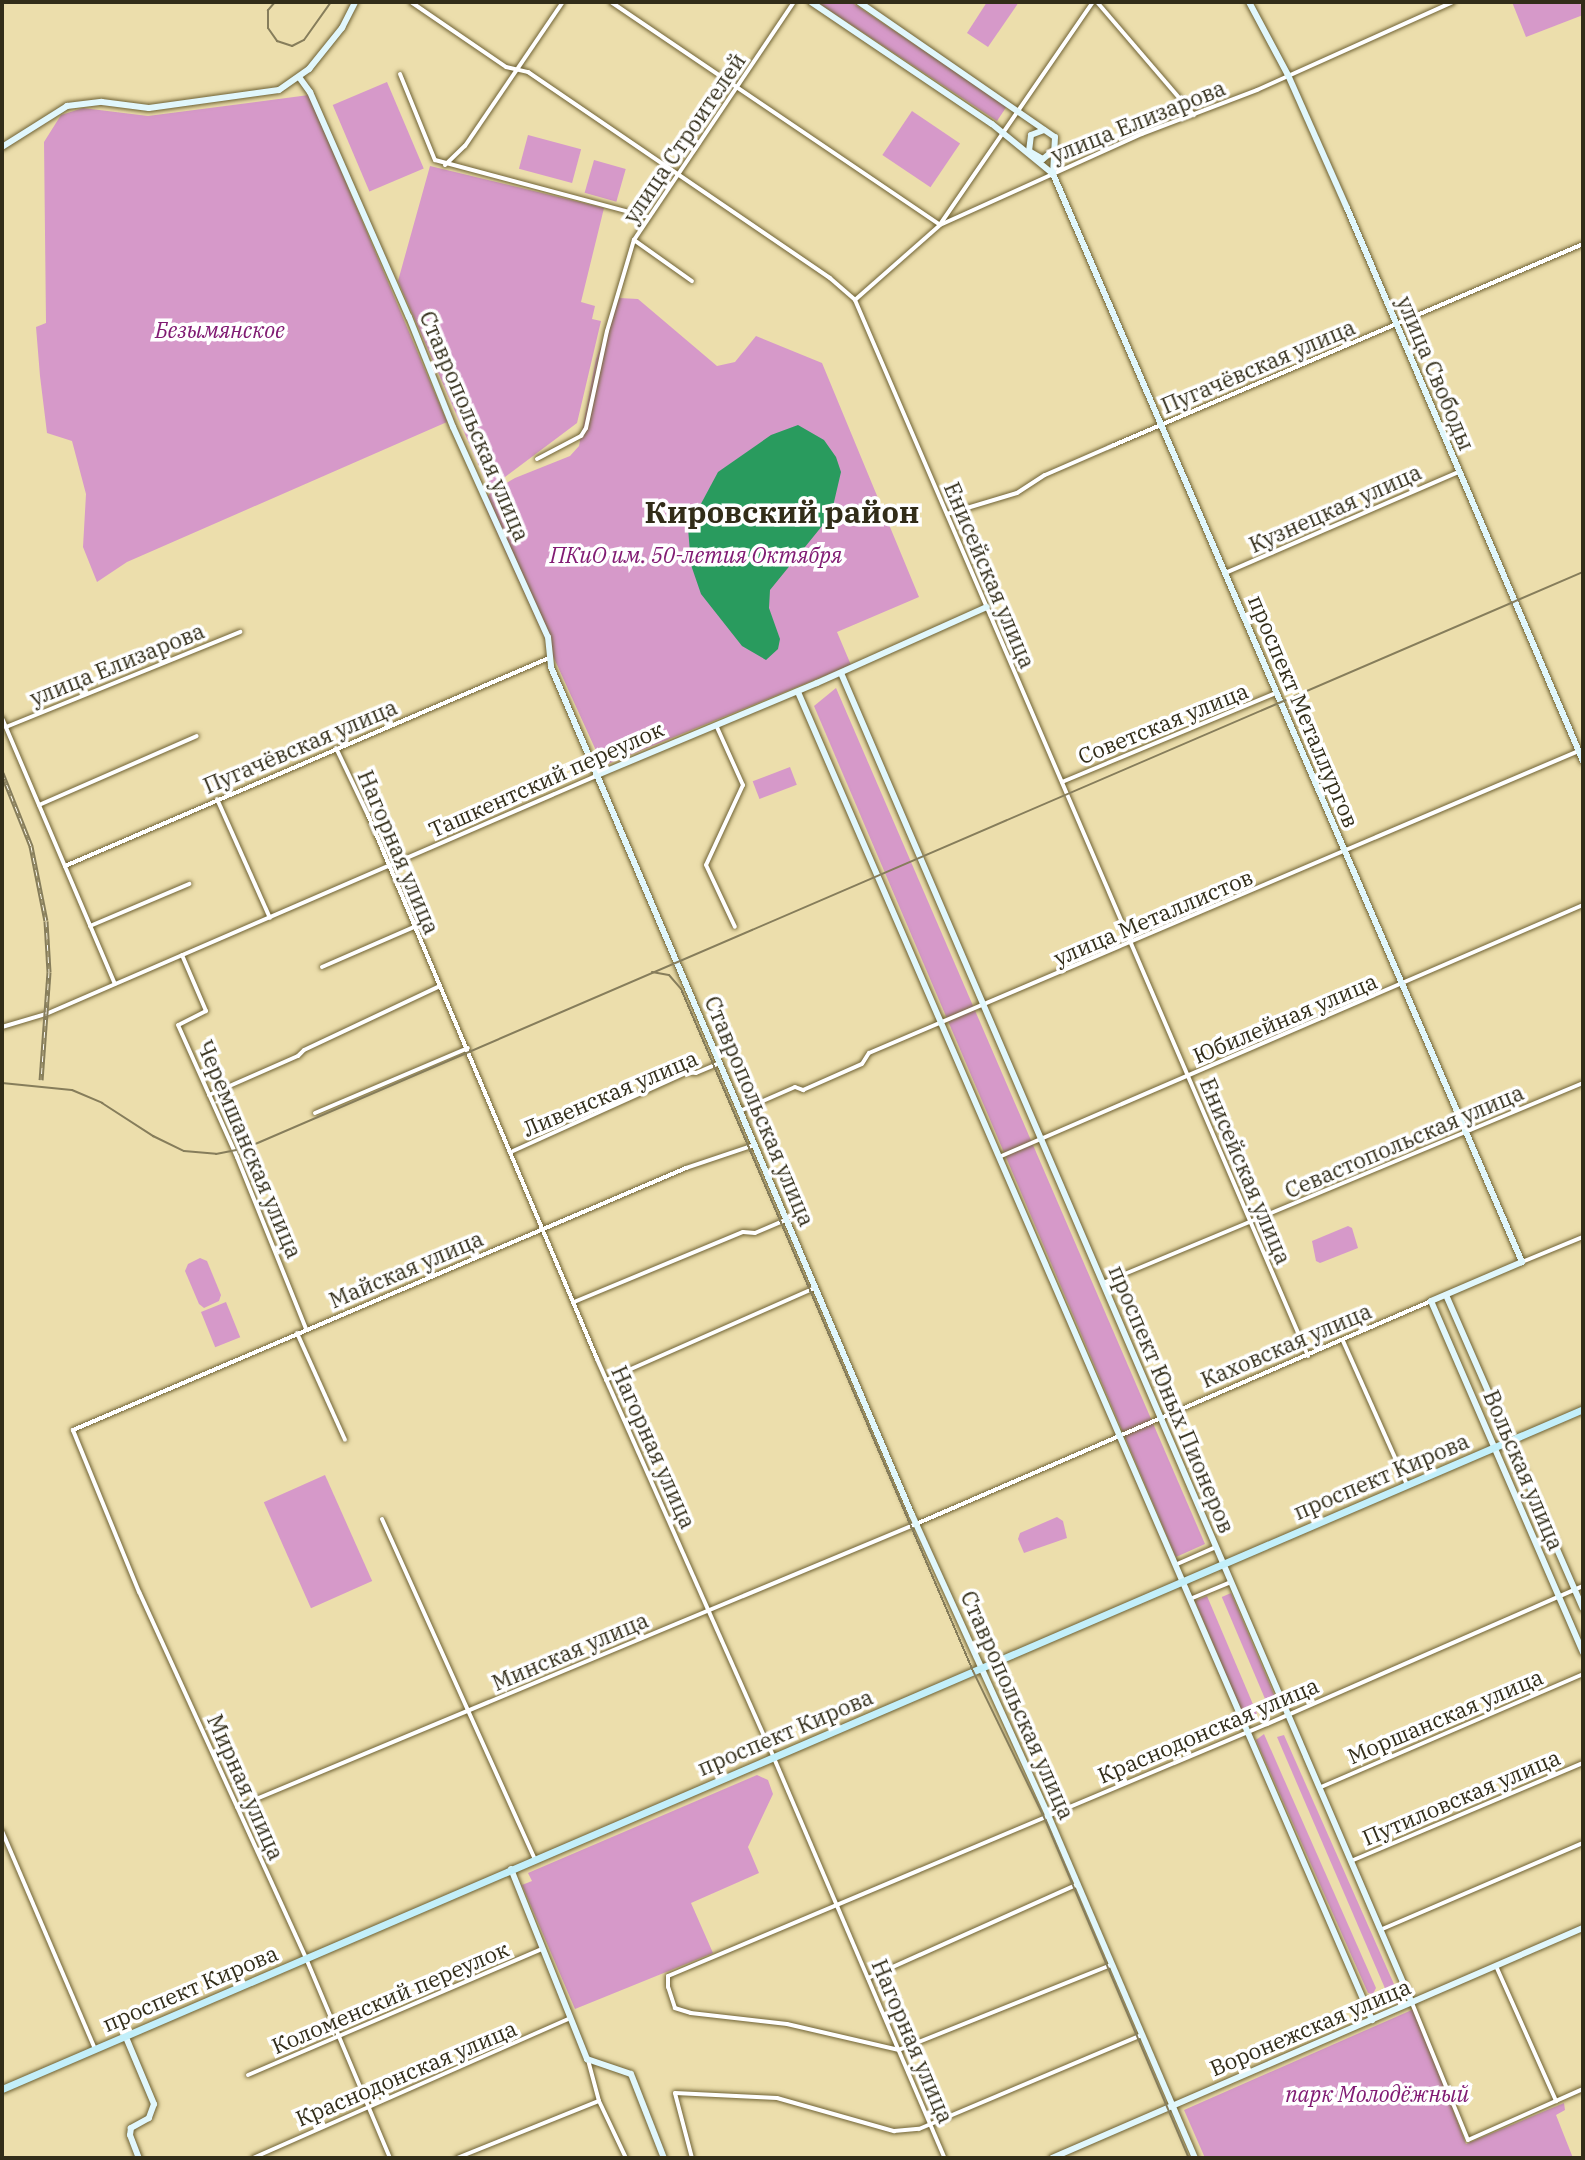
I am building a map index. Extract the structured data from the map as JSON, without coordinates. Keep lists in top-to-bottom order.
{
  "streets": {
    "main road": ["проспект Кирова"],
    "street": [
      "улица Елизарова",
      "улица Строителей",
      "Пугачёвская улица",
      "улица Свободы",
      "Ставропольская улица",
      "Кузнецкая улица",
      "Енисейская улица",
      "проспект Металлургов",
      "Советская улица",
      "Ташкентский переулок",
      "Нагорная улица",
      "улица Металлистов",
      "Юбилейная улица",
      "Ливенская улица",
      "Севастопольская улица",
      "Черемшанская улица",
      "Майская улица",
      "Каховская улица",
      "проспект Юных Пионеров",
      "Вольская улица",
      "Минская улица",
      "Моршанская улица",
      "Краснодонская улица",
      "Мирная улица",
      "Путиловская улица",
      "Коломенский переулок",
      "Воронежская улица"
    ]
  },
  "crossings": [
    ["улица Елизарова", "улица Свободы"],
    ["улица Елизарова", "Енисейская улица"],
    ["улица Елизарова", "проспект Металлургов"],
    ["улица Строителей", "Енисейская улица"],
    ["Пугачёвская улица", "улица Свободы"],
    ["Пугачёвская улица", "Ставропольская улица"],
    ["Пугачёвская улица", "Енисейская улица"],
    ["Пугачёвская улица", "проспект Металлургов"],
    ["Пугачёвская улица", "Нагорная улица"],
    ["улица Свободы", "Кузнецкая улица"],
    ["улица Свободы", "улица Металлистов"],
    ["Ставропольская улица", "Ташкентский переулок"],
    ["Ставропольская улица", "улица Металлистов"],
    ["Ставропольская улица", "Ливенская улица"],
    ["Ставропольская улица", "Майская улица"],
    ["Ставропольская улица", "Каховская улица"],
    ["Ставропольская улица", "проспект Кирова"],
    ["Ставропольская улица", "Минская улица"],
    ["Ставропольская улица", "Краснодонская улица"],
    ["Ставропольская улица", "Воронежская улица"],
    ["Кузнецкая улица", "проспект Металлургов"],
    ["Енисейская улица", "Советская улица"],
    ["Енисейская улица", "Ташкентский переулок"],
    ["Енисейская улица", "улица Металлистов"],
    ["Енисейская улица", "Юбилейная улица"],
    ["Енисейская улица", "Севастопольская улица"],
    ["Енисейская улица", "Каховская улица"],
    ["проспект Металлургов", "Советская улица"],
    ["проспект Металлургов", "улица Металлистов"],
    ["проспект Металлургов", "Юбилейная улица"],
    ["проспект Металлургов", "Севастопольская улица"],
    ["проспект Металлургов", "Каховская улица"],
    ["Ташкентский переулок", "Нагорная улица"],
    ["Ташкентский переулок", "Черемшанская улица"],
    ["Ташкентский переулок", "проспект Юных Пионеров"],
    ["Нагорная улица", "Ливенская улица"],
    ["Нагорная улица", "Майская улица"],
    ["Нагорная улица", "проспект Кирова"],
    ["Нагорная улица", "Минская улица"],
    ["Нагорная улица", "Краснодонская улица"],
    ["улица Металлистов", "проспект Юных Пионеров"],
    ["Юбилейная улица", "проспект Юных Пионеров"],
    ["Севастопольская улица", "проспект Юных Пионеров"],
    ["Черемшанская улица", "Майская улица"],
    ["Майская улица", "Мирная улица"],
    ["Каховская улица", "проспект Юных Пионеров"],
    ["Каховская улица", "Вольская улица"],
    ["Каховская улица", "Минская улица"],
    ["проспект Юных Пионеров", "проспект Кирова"],
    ["проспект Юных Пионеров", "Моршанская улица"],
    ["проспект Юных Пионеров", "Краснодонская улица"],
    ["проспект Юных Пионеров", "Путиловская улица"],
    ["проспект Юных Пионеров", "Воронежская улица"],
    ["Вольская улица", "проспект Кирова"],
    ["Вольская улица", "Краснодонская улица"],
    ["проспект Кирова", "Мирная улица"],
    ["Минская улица", "Мирная улица"],
    ["Краснодонская улица", "Мирная улица"],
    ["Мирная улица", "Коломенский переулок"]
  ],
  "districts": ["Кировский район"],
  "parks": ["Безымянское", "ПКиО им. 50-летия Октября", "парк Молодёжный"]
}
